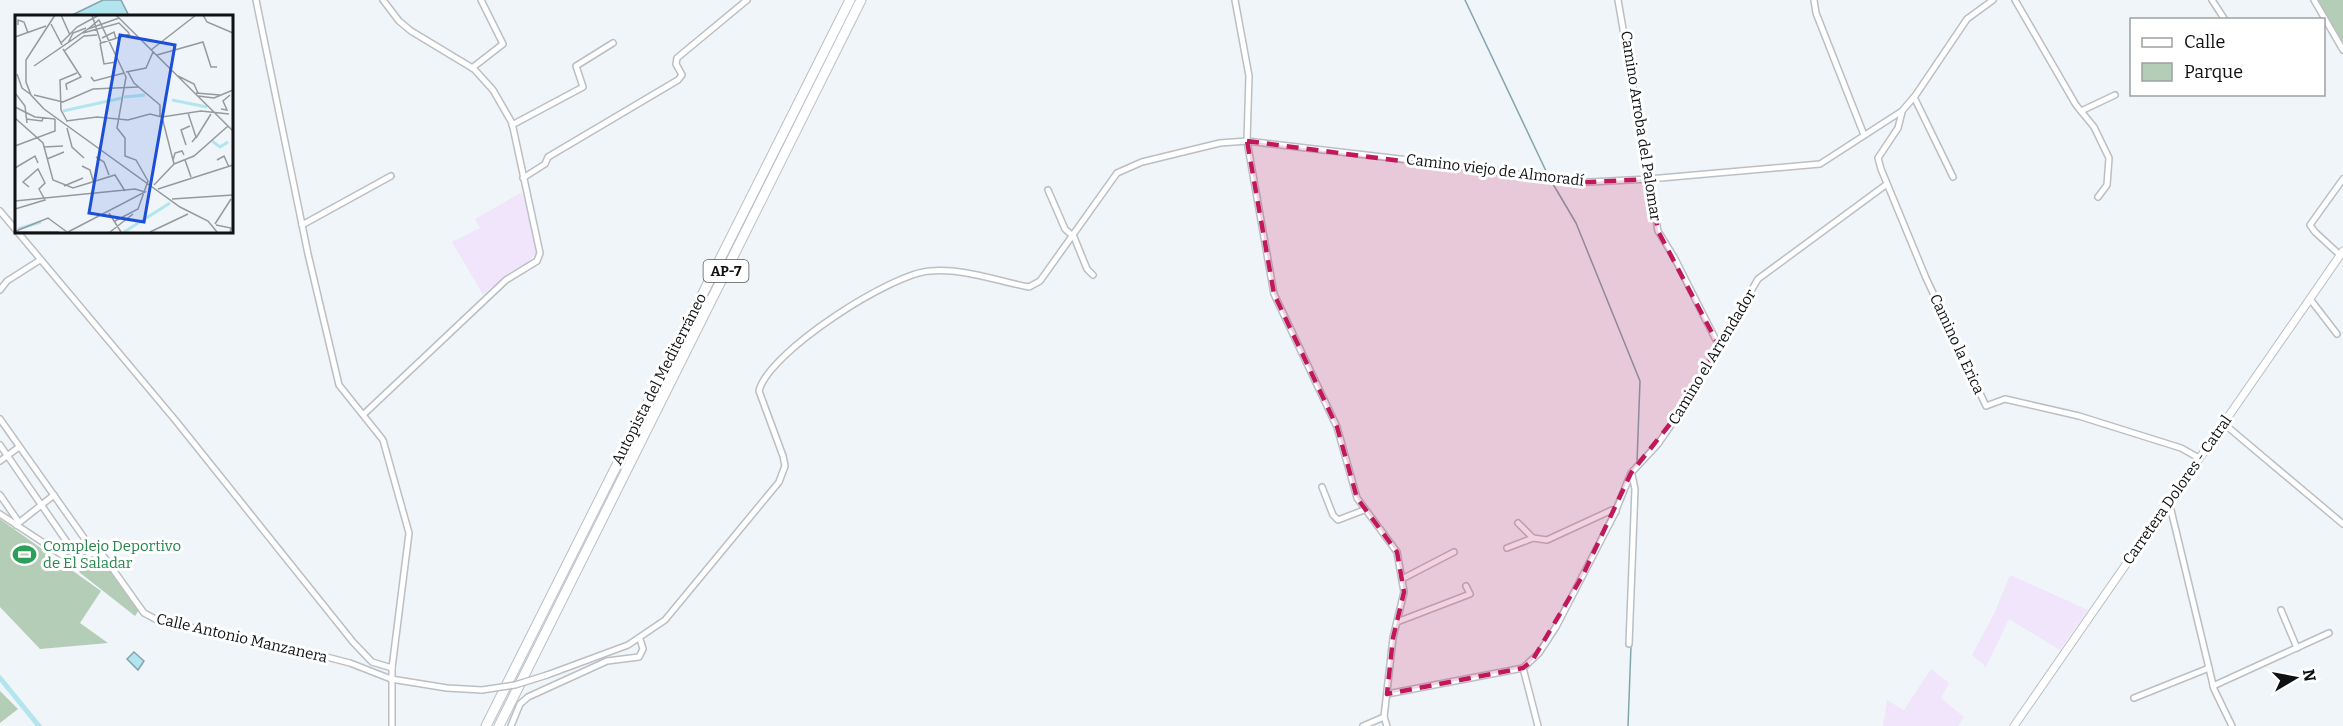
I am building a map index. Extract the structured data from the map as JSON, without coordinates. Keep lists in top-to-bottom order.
{
  "streets": {
    "highway": ["AP-7", "Autopista del Mediterráneo"],
    "street": [
      "Camino Arroba del Palomar",
      "Camino viejo de Almoradí",
      "Camino la Erica",
      "Camino el Arrendador",
      "Carretera Dolores - Catral",
      "Calle Antonio Manzanera"
    ]
  },
  "crossings": [
    ["Camino Arroba del Palomar", "Camino viejo de Almoradí"],
    ["Camino Arroba del Palomar", "Camino el Arrendador"],
    ["Camino viejo de Almoradí", "Camino la Erica"],
    ["Camino viejo de Almoradí", "Calle Antonio Manzanera"],
    ["Camino la Erica", "Camino el Arrendador"],
    ["Camino la Erica", "Carretera Dolores - Catral"]
  ],
  "places": {
    "sports": ["Complejo Deportivo de El Saladar"]
  },
  "legend": ["Calle", "Parque"],
  "north": "right"
}
